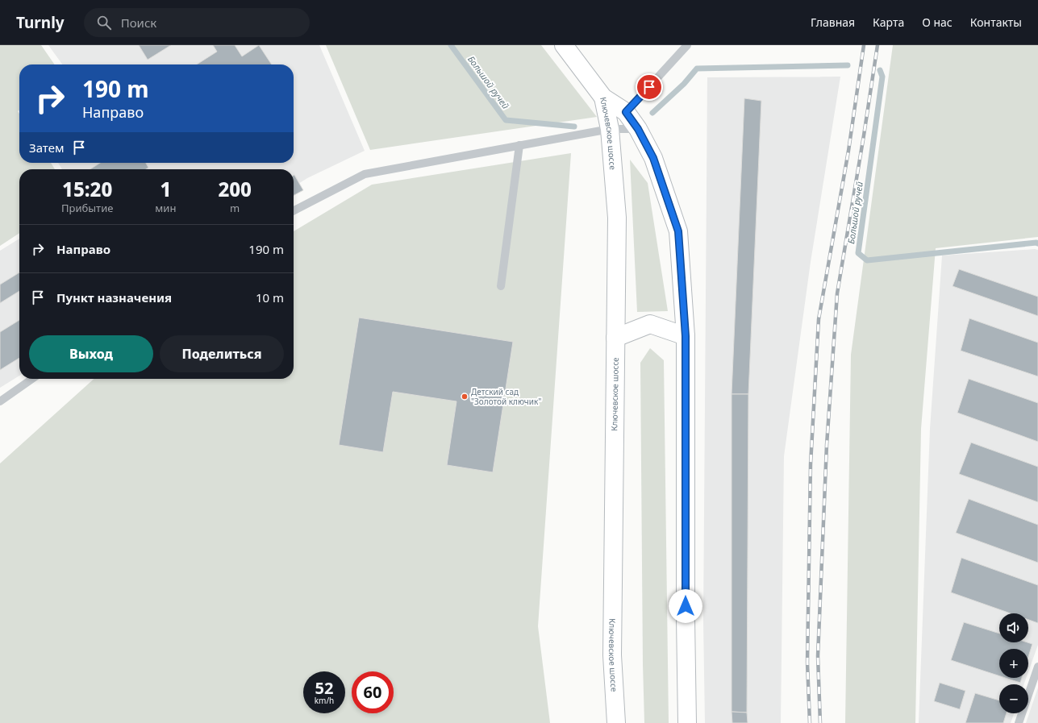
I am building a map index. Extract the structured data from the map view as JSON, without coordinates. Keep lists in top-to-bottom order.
{
  "streets": {
    "main road": ["Ключевское шоссе"]
  },
  "water": ["Большой ручей"],
  "places": ["Детский сад \"Золотой ключик\""],
  "page": {
    "header": "Turnly",
    "search": "Поиск",
    "nav": [
      "Главная",
      "Карта",
      "О нас",
      "Контакты"
    ],
    "turn": ["190 m", "Направо"],
    "then": "Затем",
    "eta": [
      "15:20",
      "Прибытие",
      "1",
      "мин",
      "200",
      "m"
    ],
    "list": [
      {
        "name": "Направо",
        "value": "190 m"
      },
      {
        "name": "Пункт назначения",
        "value": "10 m"
      }
    ],
    "buttons": ["Выход", "Поделиться"],
    "map_buttons": ["+", "−"],
    "speed": "52 km/h",
    "limit": "60"
  }
}
